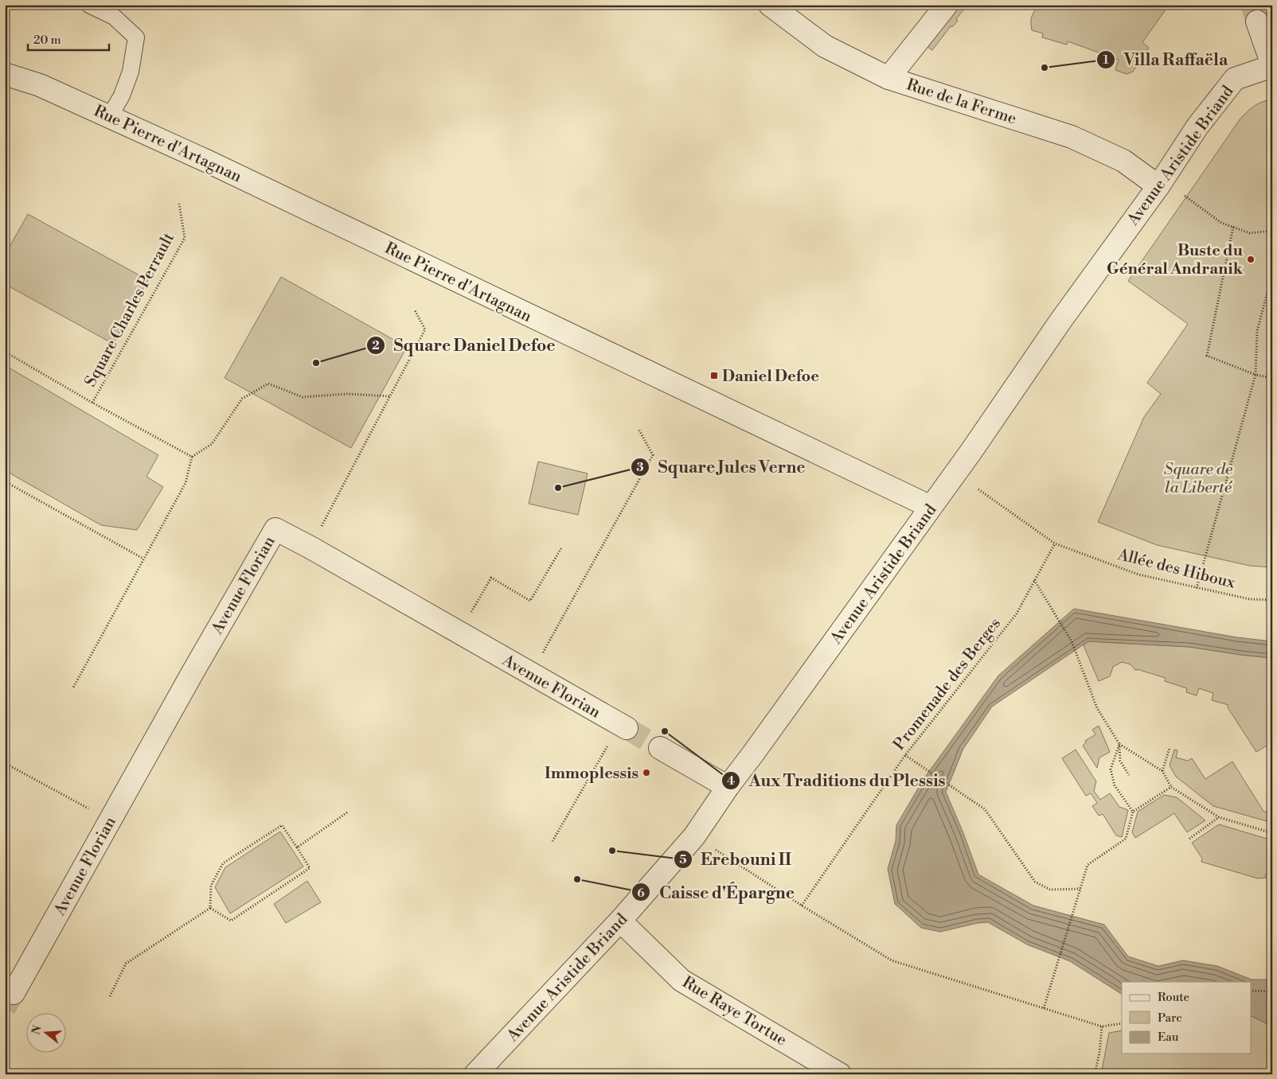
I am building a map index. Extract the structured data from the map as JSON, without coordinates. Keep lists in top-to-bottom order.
{
  "streets": {
    "street": [
      "Rue de la Ferme",
      "Rue Pierre d'Artagnan",
      "Avenue Aristide Briand",
      "Avenue Florian",
      "Rue Raye Tortue"
    ],
    "path": ["Square Charles Perrault", "Allée des Hiboux", "Promenade des Berges"]
  },
  "crossings": [
    ["Rue de la Ferme", "Avenue Aristide Briand"],
    ["Rue Pierre d'Artagnan", "Avenue Aristide Briand"],
    ["Avenue Aristide Briand", "Rue Raye Tortue"],
    ["Allée des Hiboux", "Promenade des Berges"]
  ],
  "parks": ["Square de la Liberté"],
  "places": {
    "other": [
      "Villa Raffaëla",
      "Buste du Général Andranik",
      "Square Daniel Defoe",
      "Square Jules Verne",
      "Aux Traditions du Plessis",
      "Immoplessis",
      "Erebouni II",
      "Caisse d'Épargne"
    ],
    "transit": ["Daniel Defoe"]
  },
  "legend": ["Route", "Parc", "Eau"],
  "scale_bar": "20 m",
  "north": "left"
}
